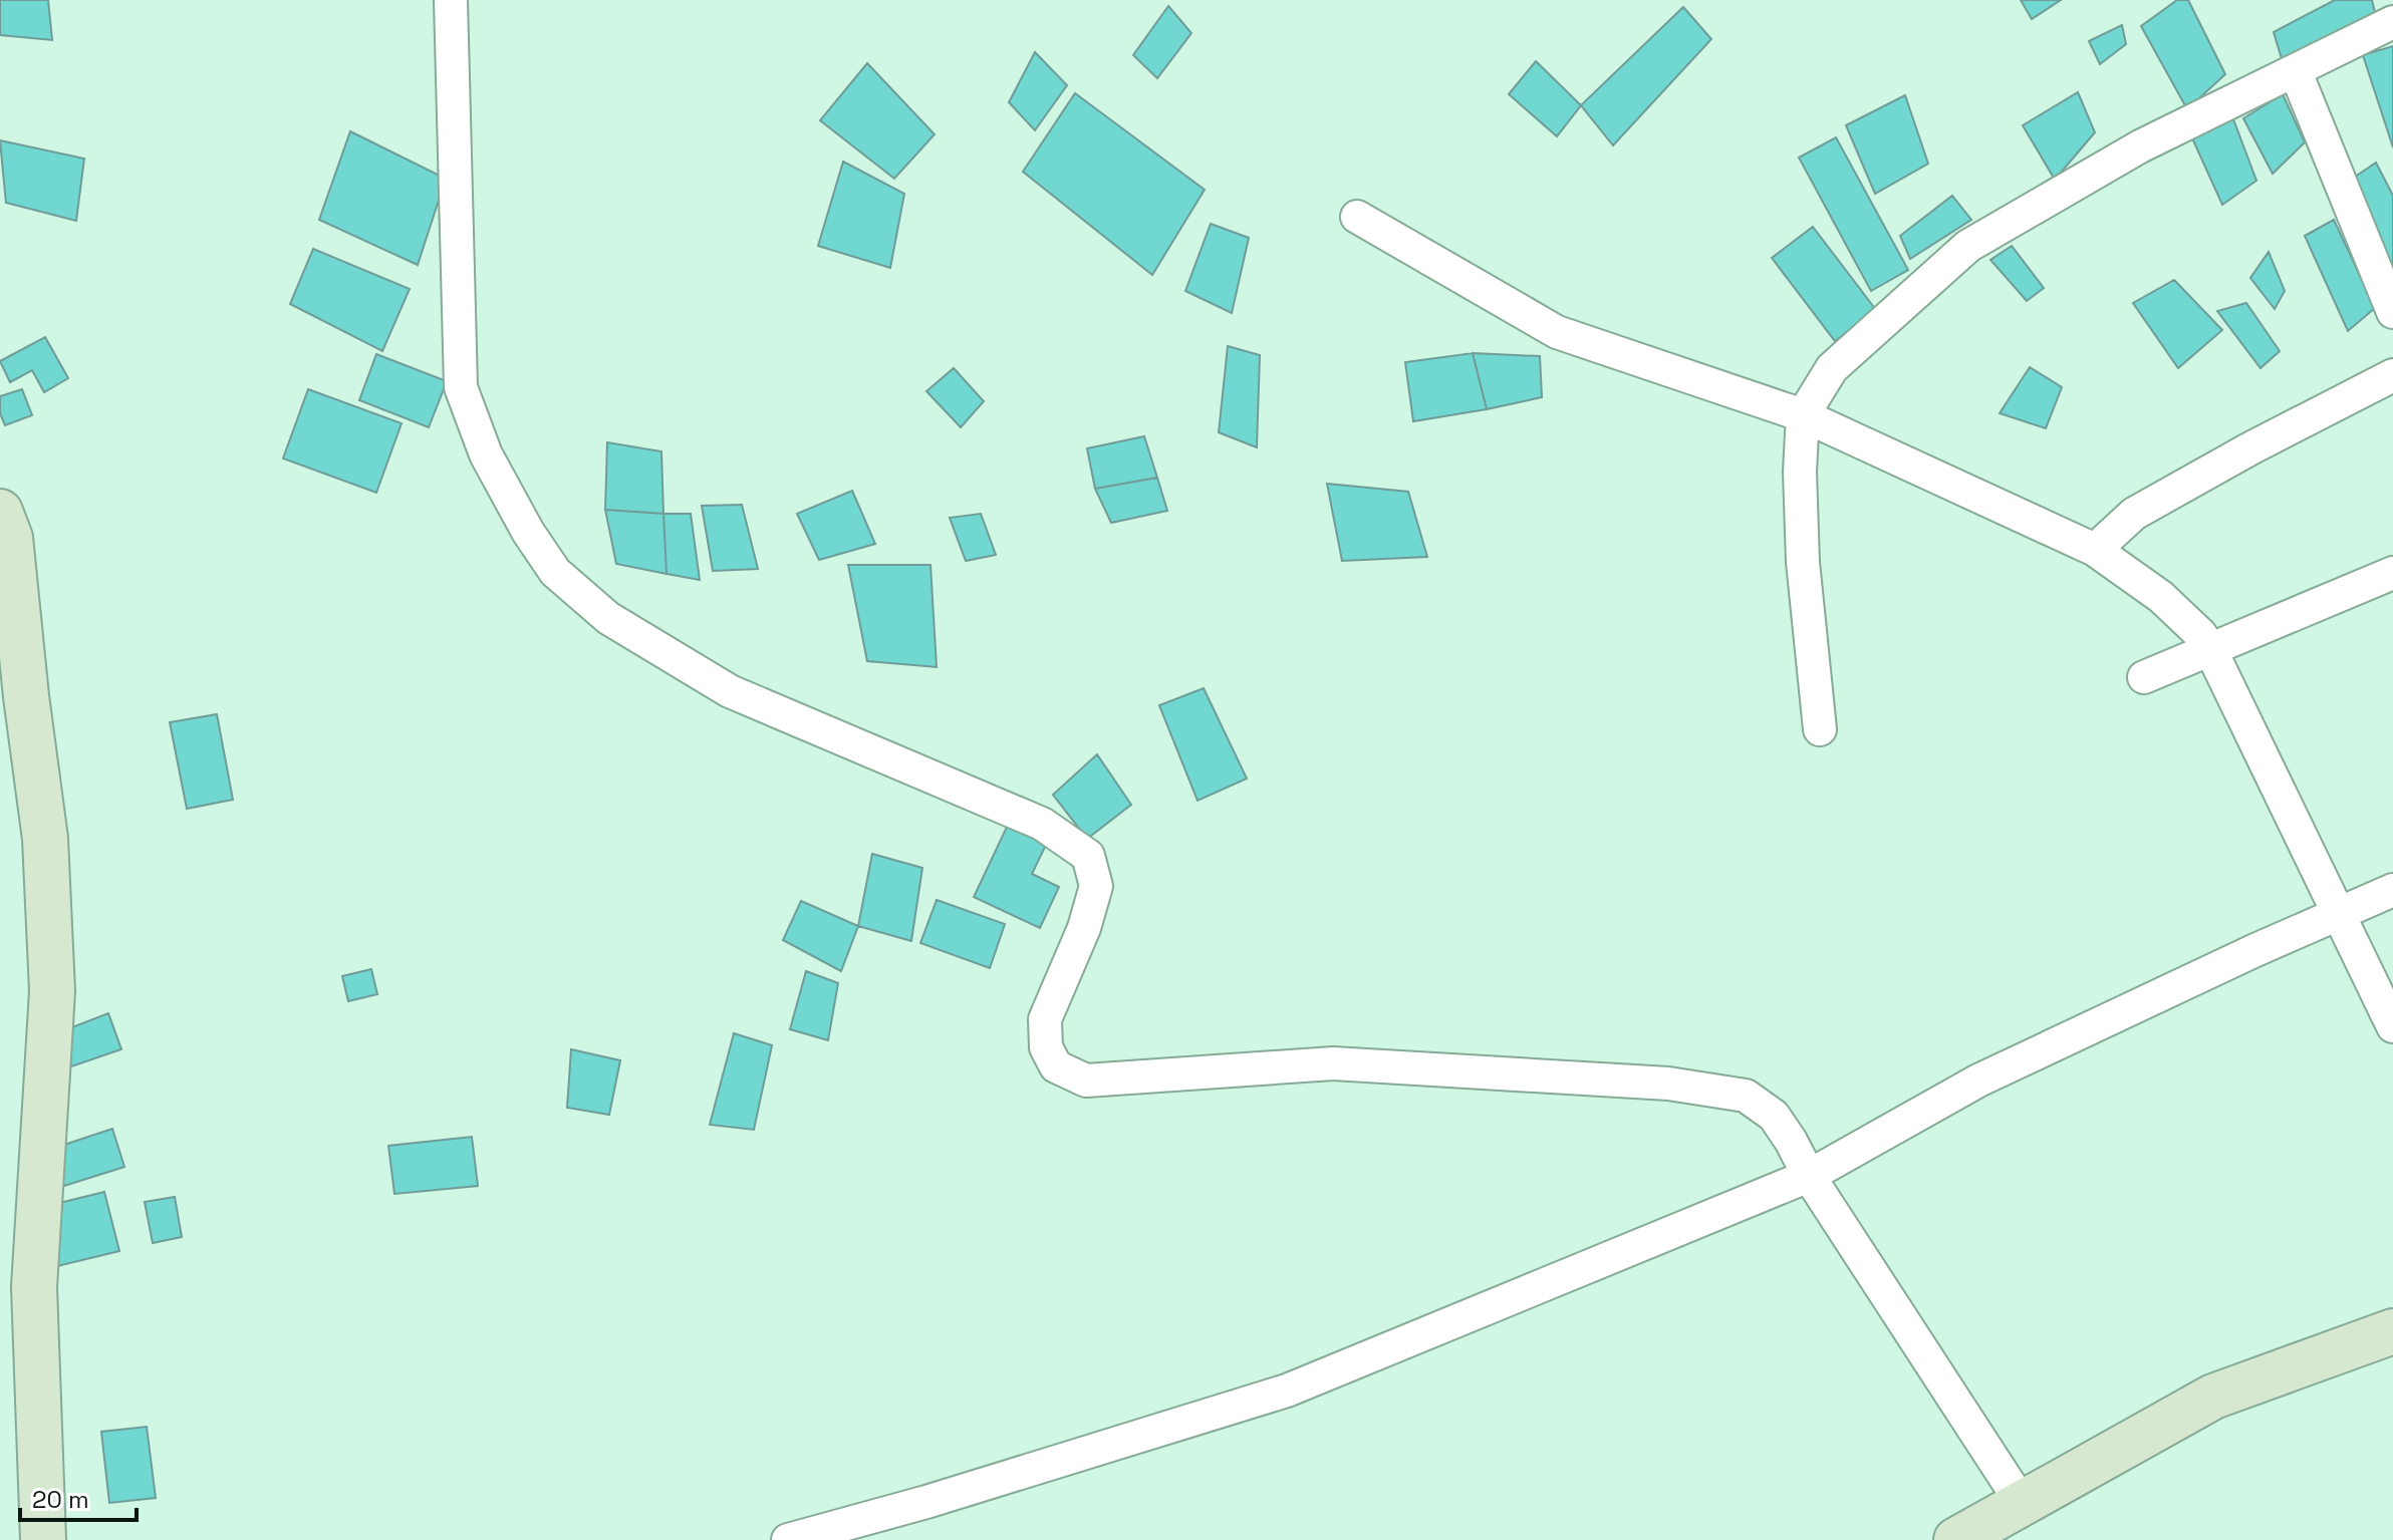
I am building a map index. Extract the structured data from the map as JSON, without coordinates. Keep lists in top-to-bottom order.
{
  "scale_bar": "20 m"
}
